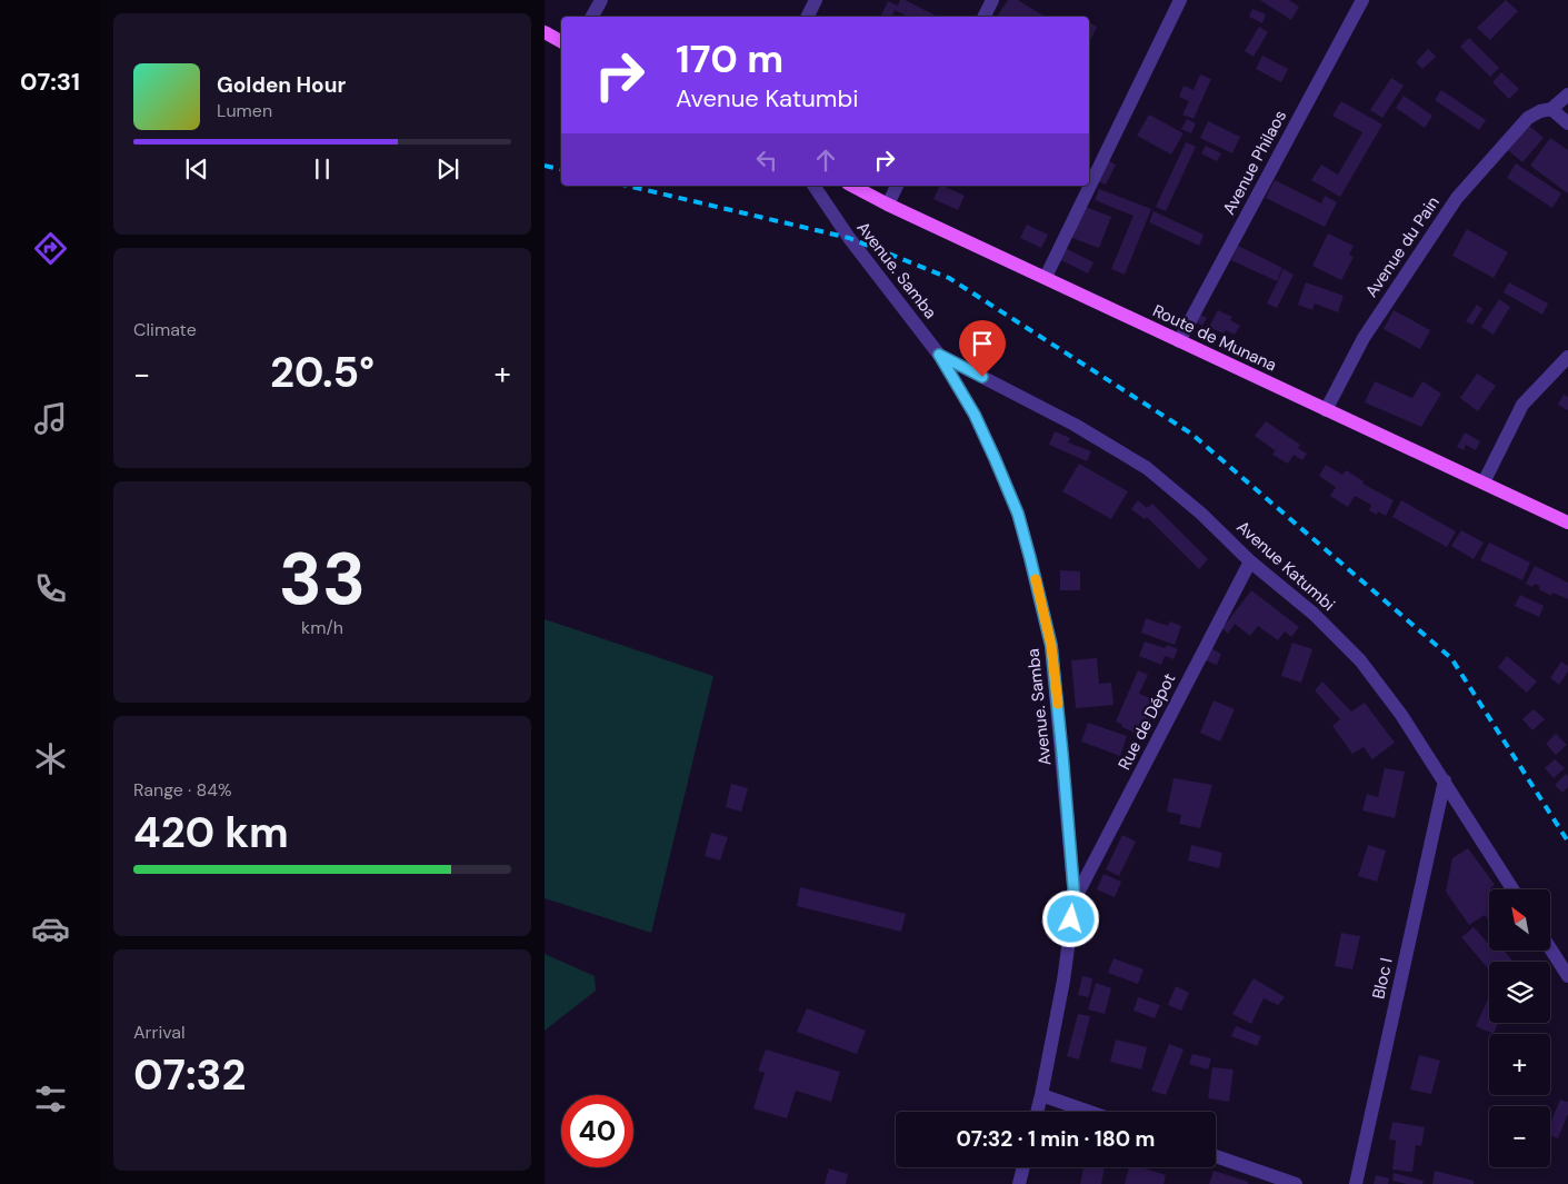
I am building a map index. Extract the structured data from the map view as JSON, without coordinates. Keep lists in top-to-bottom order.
{
  "streets": {
    "main road": ["Route de Munana"],
    "street": [
      "Avenue Philaos",
      "Avenue du Pain",
      "Avenue. Samba",
      "Avenue Katumbi",
      "Rue de Dépot",
      "Bloc I"
    ]
  },
  "crossings": [
    ["Avenue Philaos", "Route de Munana"],
    ["Avenue du Pain", "Route de Munana"],
    ["Avenue. Samba", "Avenue Katumbi"],
    ["Avenue. Samba", "Rue de Dépot"],
    ["Avenue Katumbi", "Rue de Dépot"],
    ["Avenue Katumbi", "Bloc I"]
  ],
  "north": "top left",
  "page": {
    "tabs": "07:31",
    "turn": ["170 m", "Avenue Katumbi"],
    "song": ["Golden Hour", "Lumen"],
    "tile": [
      "Climate",
      ["33", "km/h"],
      ["Range · 84%", "420 km"],
      ["Arrival", "07:32"]
    ],
    "heat": ["−", "20.5°", "+"],
    "map_buttons": ["+", "−"],
    "limit": "40",
    "trip": "07:32 · 1 min · 180 m"
  }
}
